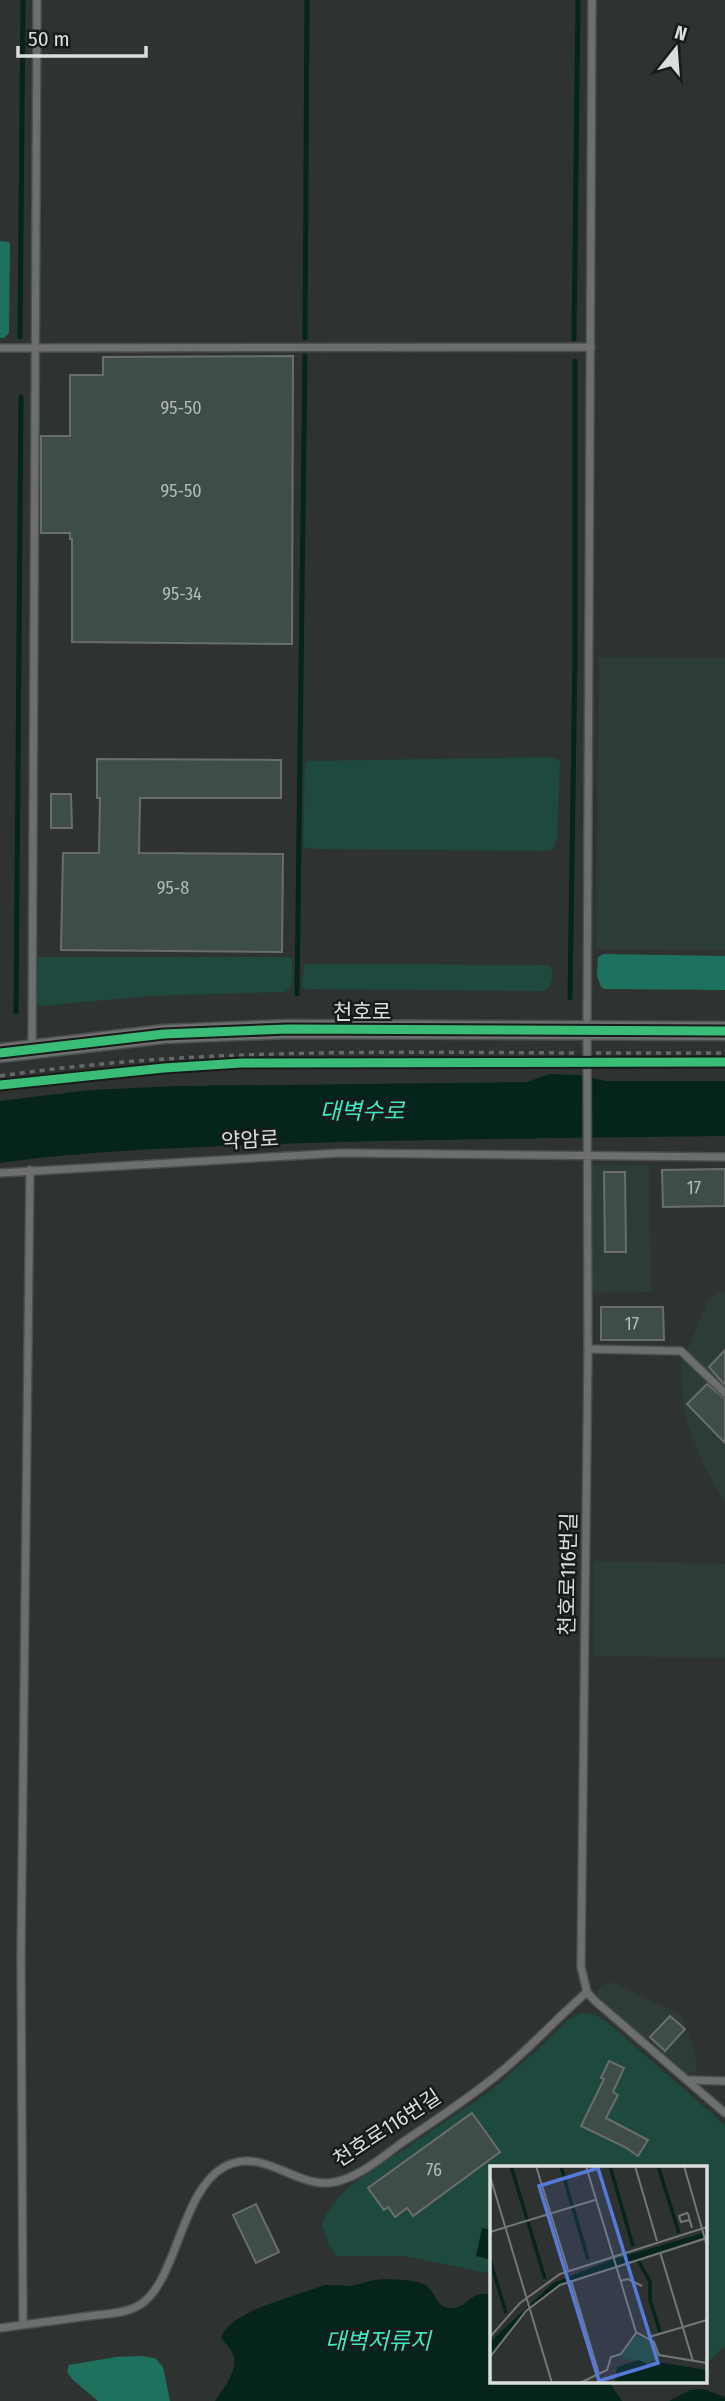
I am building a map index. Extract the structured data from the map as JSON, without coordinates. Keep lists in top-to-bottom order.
{
  "streets": {
    "street": ["천호로"],
    "lane": ["약암로", "천호로116번길"]
  },
  "crossings": [
    ["천호로", "천호로116번길"],
    ["약암로", "천호로116번길"]
  ],
  "water": ["대벽수로", "대벽저류지"],
  "house_numbers": [
    "95-50",
    "95-50",
    "95-34",
    "95-8",
    "17",
    "17",
    "76"
  ],
  "scale_bar": "50 m",
  "north": "top"
}
